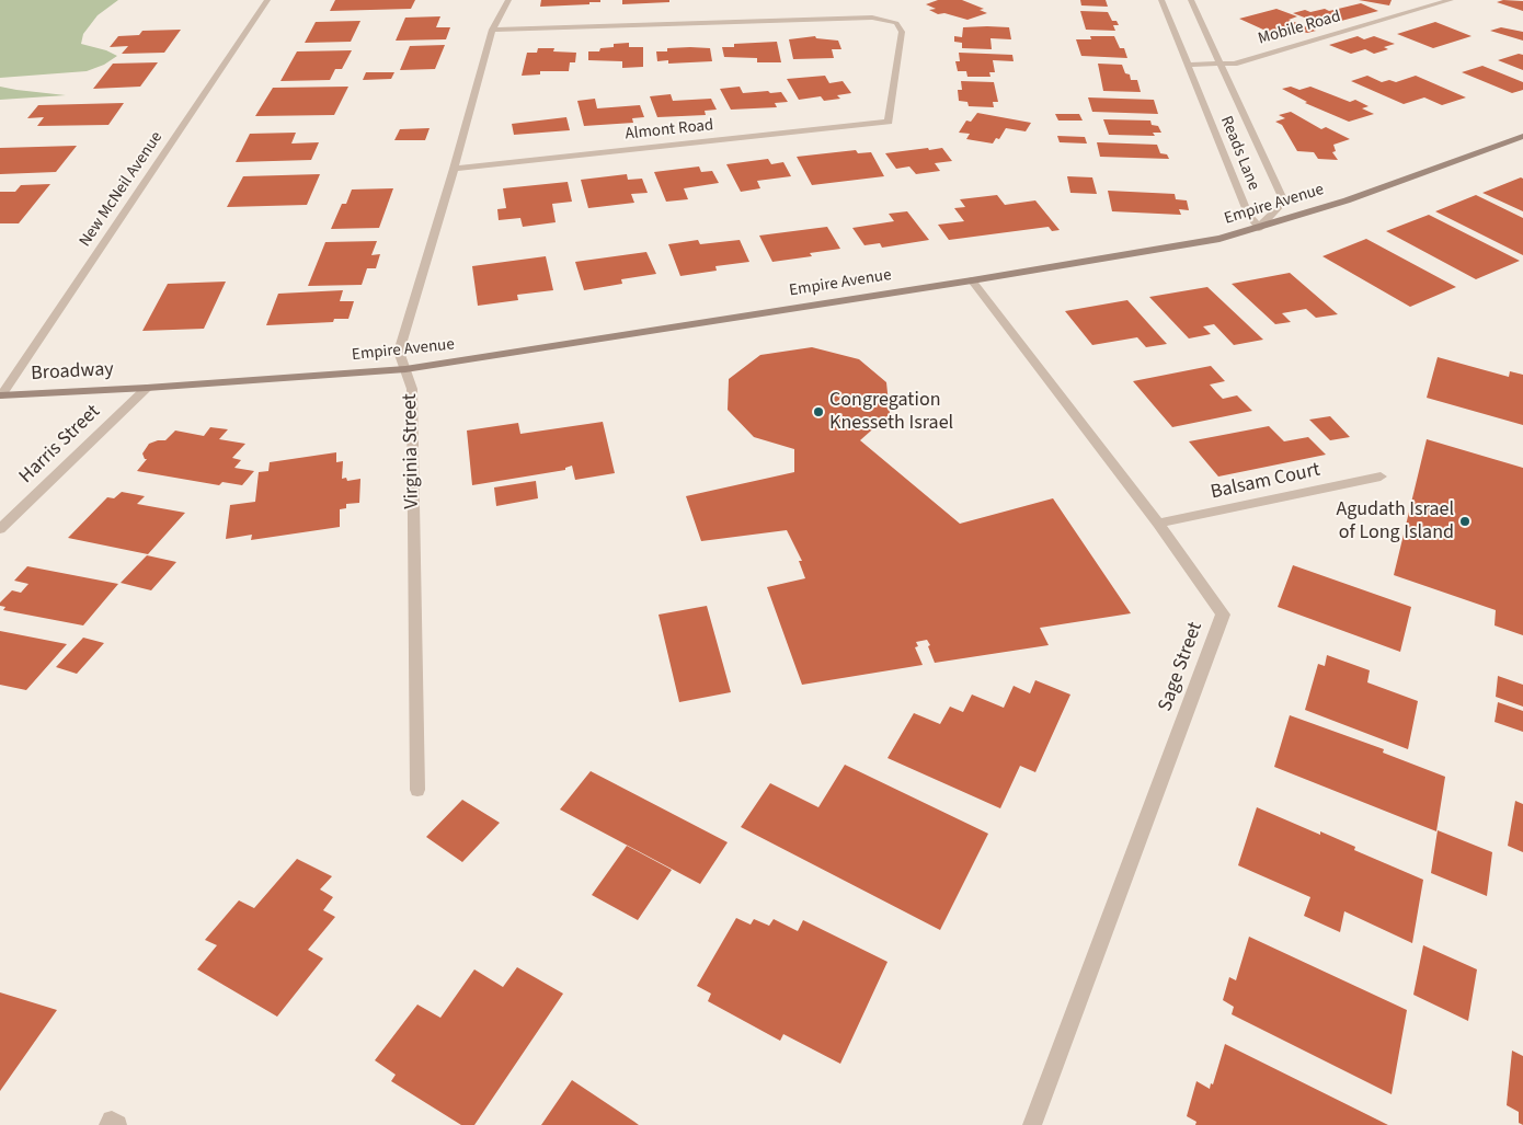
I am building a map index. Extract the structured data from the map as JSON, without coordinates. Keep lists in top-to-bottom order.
{
  "streets": {
    "main road": ["Empire Avenue", "Broadway"],
    "street": [
      "Mobile Road",
      "Almont Road",
      "Reads Lane",
      "New McNeil Avenue",
      "Harris Street",
      "Virginia Street",
      "Balsam Court",
      "Sage Street"
    ]
  },
  "crossings": [
    ["Mobile Road", "Reads Lane"],
    ["Almont Road", "Virginia Street"],
    ["Reads Lane", "Empire Avenue"],
    ["New McNeil Avenue", "Broadway"],
    ["Empire Avenue", "Broadway"],
    ["Empire Avenue", "Harris Street"],
    ["Empire Avenue", "Virginia Street"],
    ["Empire Avenue", "Sage Street"],
    ["Broadway", "Harris Street"],
    ["Balsam Court", "Sage Street"]
  ],
  "places": ["Congregation Knesseth Israel", "Agudath Israel of Long Island"]
}
